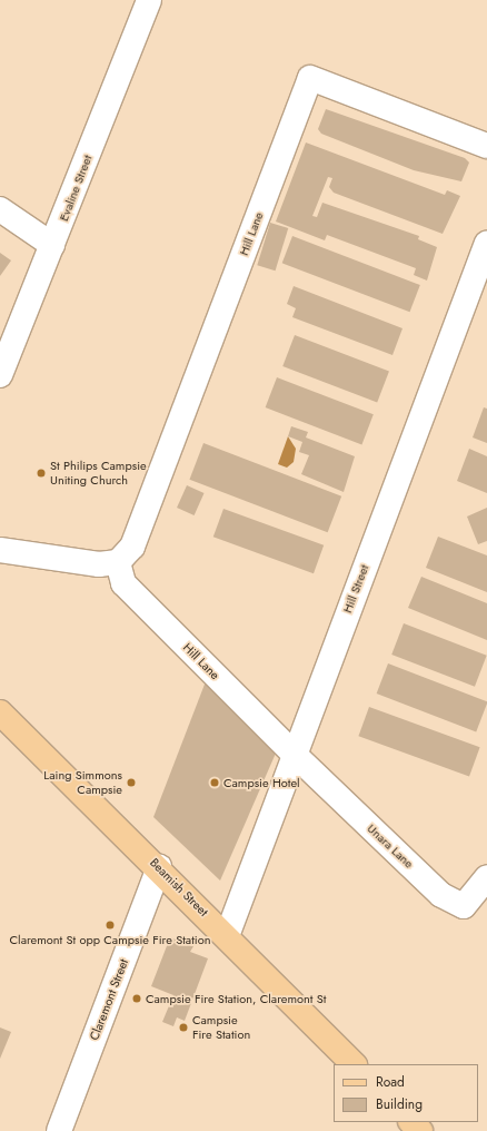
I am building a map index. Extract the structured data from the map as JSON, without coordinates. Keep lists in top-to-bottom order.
{
  "streets": {
    "main road": ["Beamish Street"],
    "street": [
      "Evaline Street",
      "Hill Lane",
      "Hill Street",
      "Unara Lane",
      "Claremont Street"
    ]
  },
  "crossings": [
    ["Hill Lane", "Hill Street"],
    ["Hill Lane", "Unara Lane"],
    ["Hill Street", "Unara Lane"],
    ["Hill Street", "Beamish Street"],
    ["Beamish Street", "Claremont Street"]
  ],
  "places": [
    "St Philips Campsie Uniting Church",
    "Laing Simmons Campsie",
    "Campsie Hotel",
    "Claremont St opp Campsie Fire Station",
    "Campsie Fire Station, Claremont St",
    "Campsie Fire Station"
  ],
  "legend": ["Road", "Building"]
}
